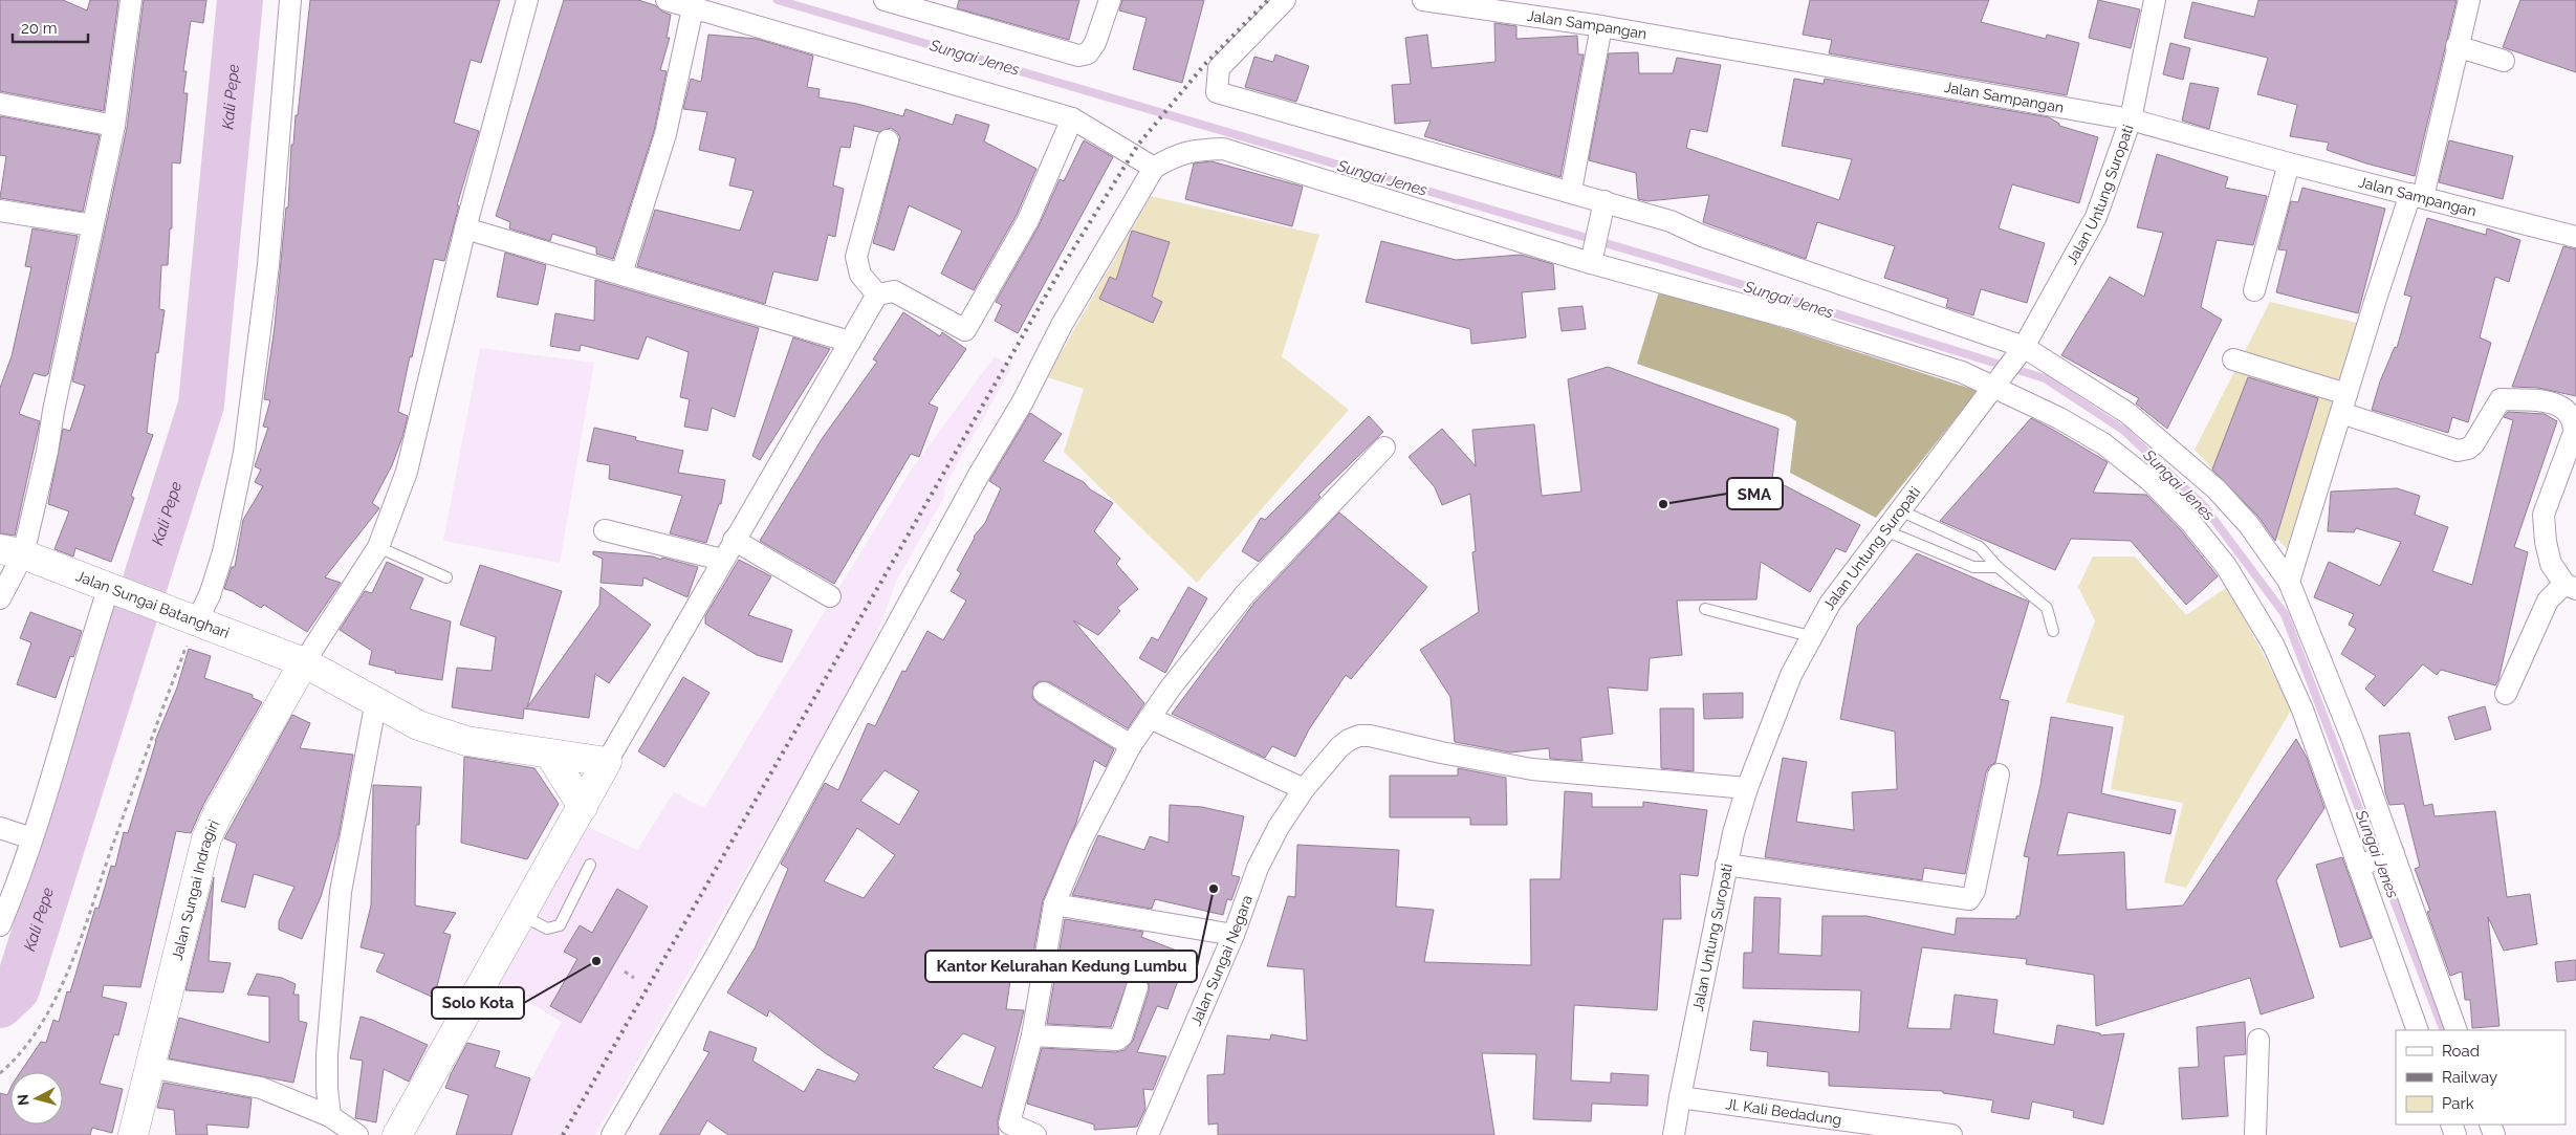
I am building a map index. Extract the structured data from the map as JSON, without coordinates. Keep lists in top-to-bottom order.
{
  "streets": {
    "street": [
      "Jalan Sampangan",
      "Jalan Untung Suropati",
      "Jalan Sungai Batanghari",
      "Jalan Sungai Indragiri",
      "Jalan Sungai Negara",
      "Jl. Kali Bedadung"
    ]
  },
  "crossings": [
    ["Jalan Sampangan", "Jalan Untung Suropati"],
    ["Jalan Untung Suropati", "Jalan Sungai Negara"],
    ["Jalan Untung Suropati", "Jl. Kali Bedadung"],
    ["Jalan Sungai Batanghari", "Jalan Sungai Indragiri"]
  ],
  "water": ["Sungai Jenes", "Kali Pepe"],
  "places": ["SMA", "Kantor Kelurahan Kedung Lumbu", "Solo Kota"],
  "legend": ["Road", "Railway", "Park"],
  "scale_bar": "20 m",
  "north": "left"
}
